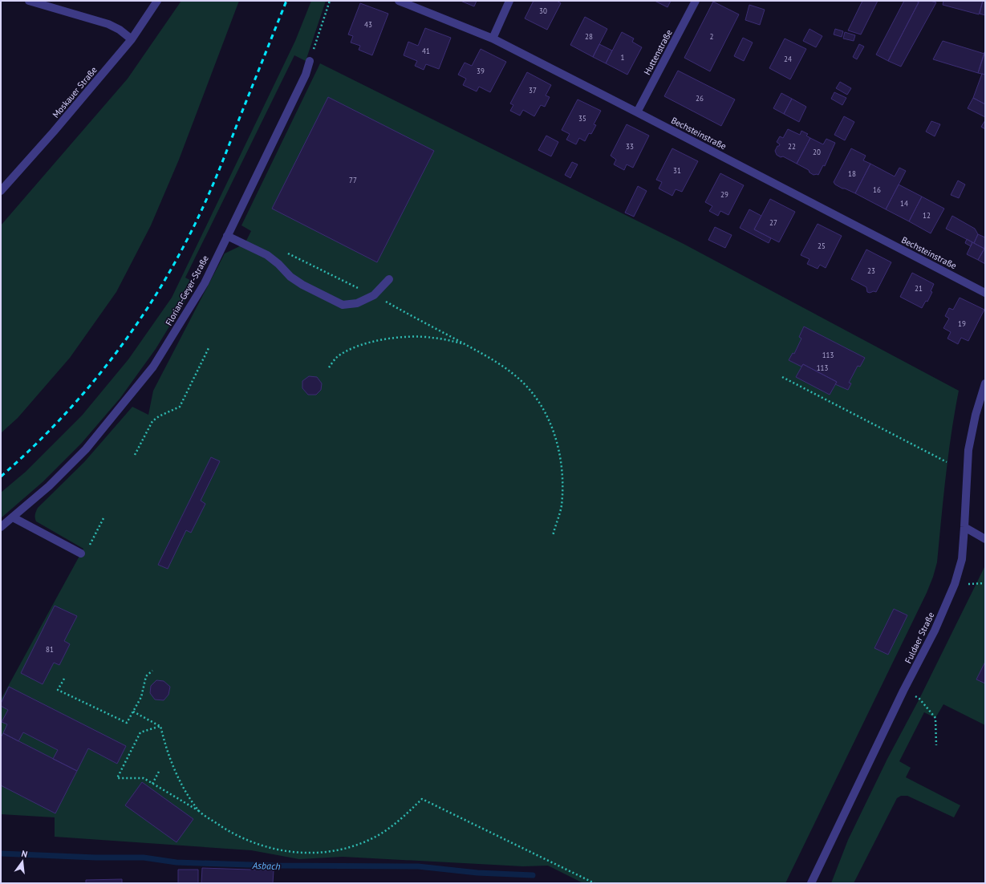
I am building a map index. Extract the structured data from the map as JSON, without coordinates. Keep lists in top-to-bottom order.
{
  "streets": {
    "street": [
      "Huttenstraße",
      "Moskauer Straße",
      "Bechsteinstraße",
      "Florian-Geyer-Straße",
      "Fuldaer Straße"
    ]
  },
  "crossings": [
    ["Huttenstraße", "Bechsteinstraße"]
  ],
  "water": ["Asbach"],
  "house_numbers": [
    "30",
    "43",
    "28",
    "2",
    "41",
    "1",
    "24",
    "39",
    "37",
    "26",
    "35",
    "33",
    "22",
    "20",
    "31",
    "18",
    "77",
    "16",
    "29",
    "14",
    "12",
    "27",
    "25",
    "23",
    "21",
    "19",
    "113",
    "113",
    "81"
  ],
  "north": "top"
}
